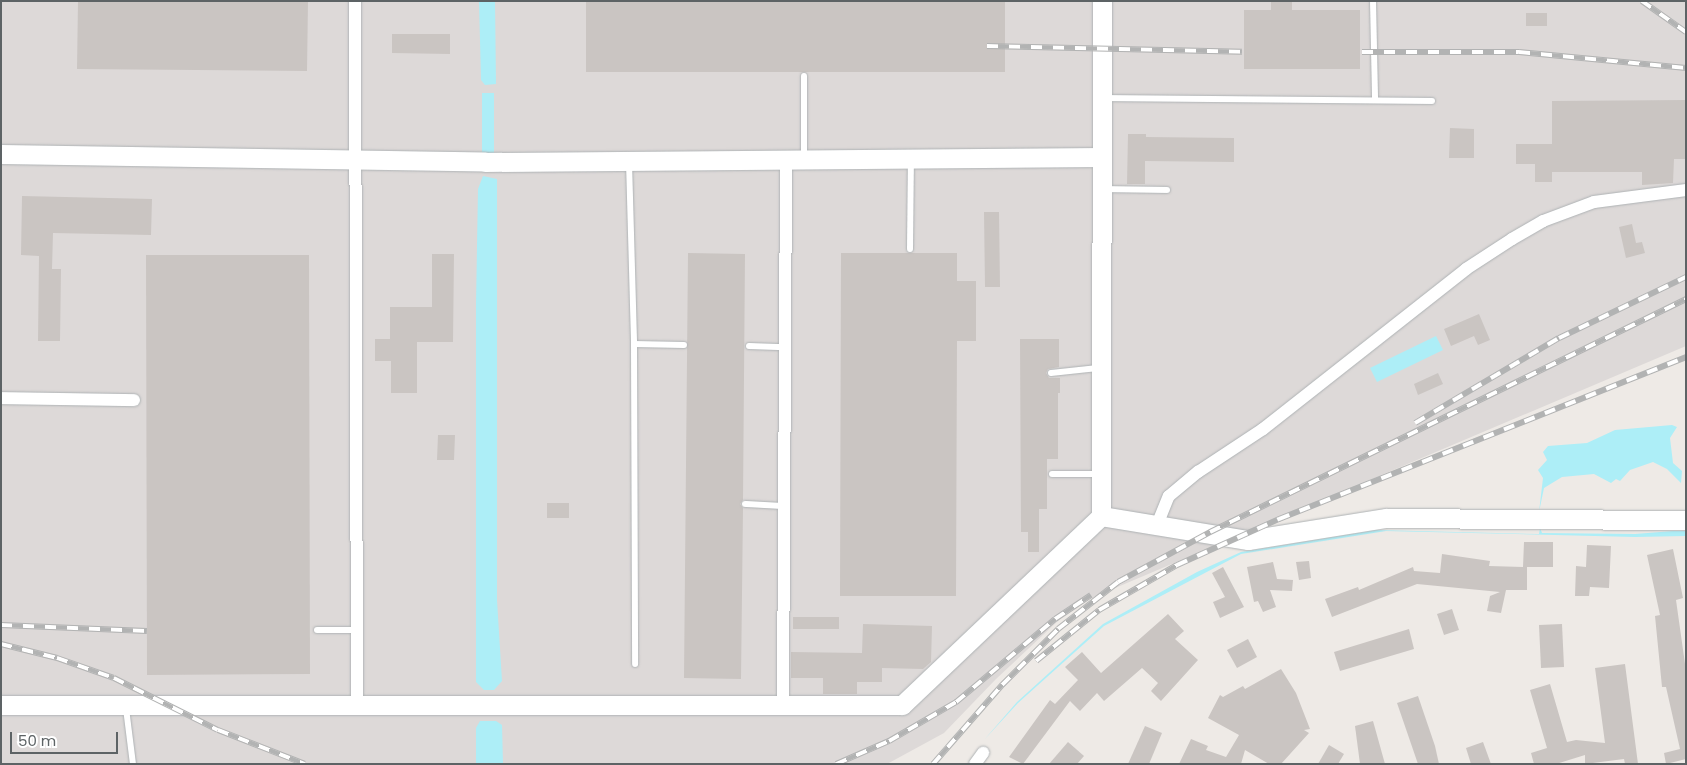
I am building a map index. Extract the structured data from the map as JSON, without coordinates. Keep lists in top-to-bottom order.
{
  "scale_bar": "50 m"
}
